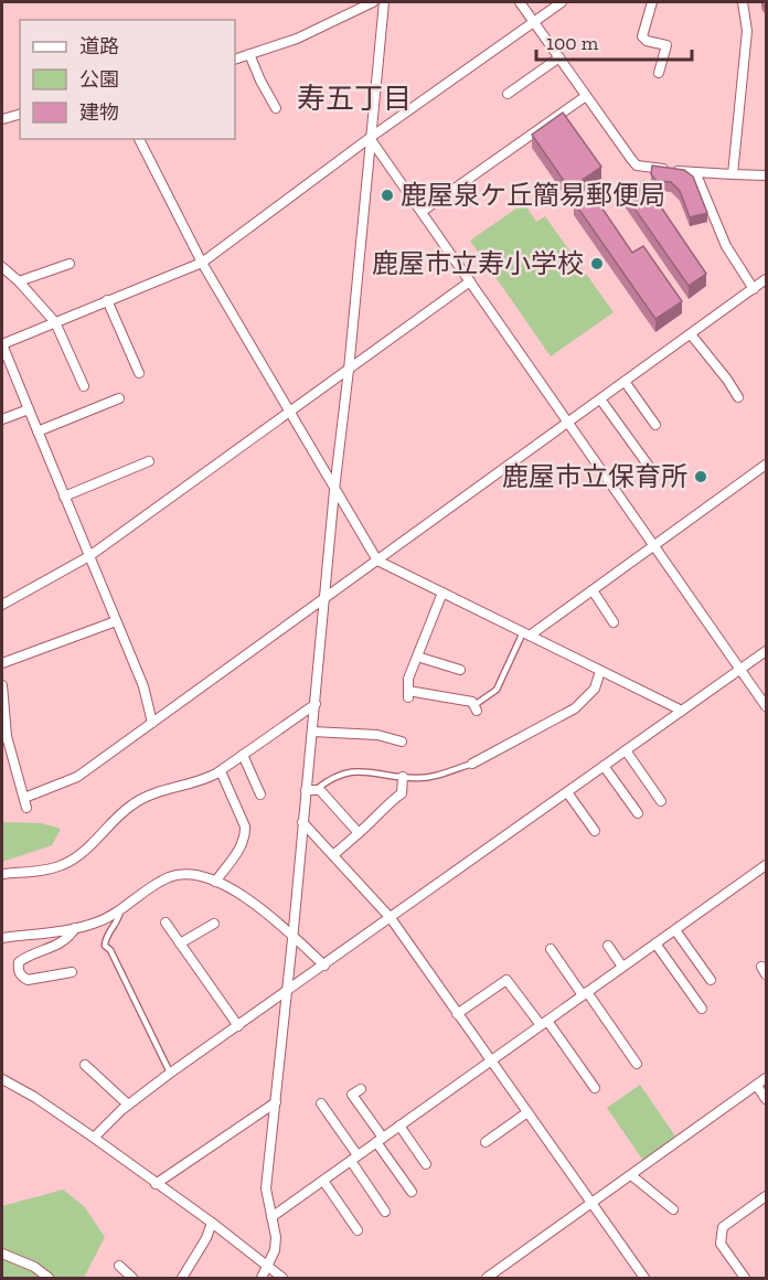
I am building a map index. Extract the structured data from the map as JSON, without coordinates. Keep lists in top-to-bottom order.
{
  "districts": ["寿五丁目"],
  "places": ["鹿屋泉ケ丘簡易郵便局", "鹿屋市立寿小学校", "鹿屋市立保育所"],
  "legend": ["道路", "公園", "建物"],
  "scale_bar": "100 m"
}
